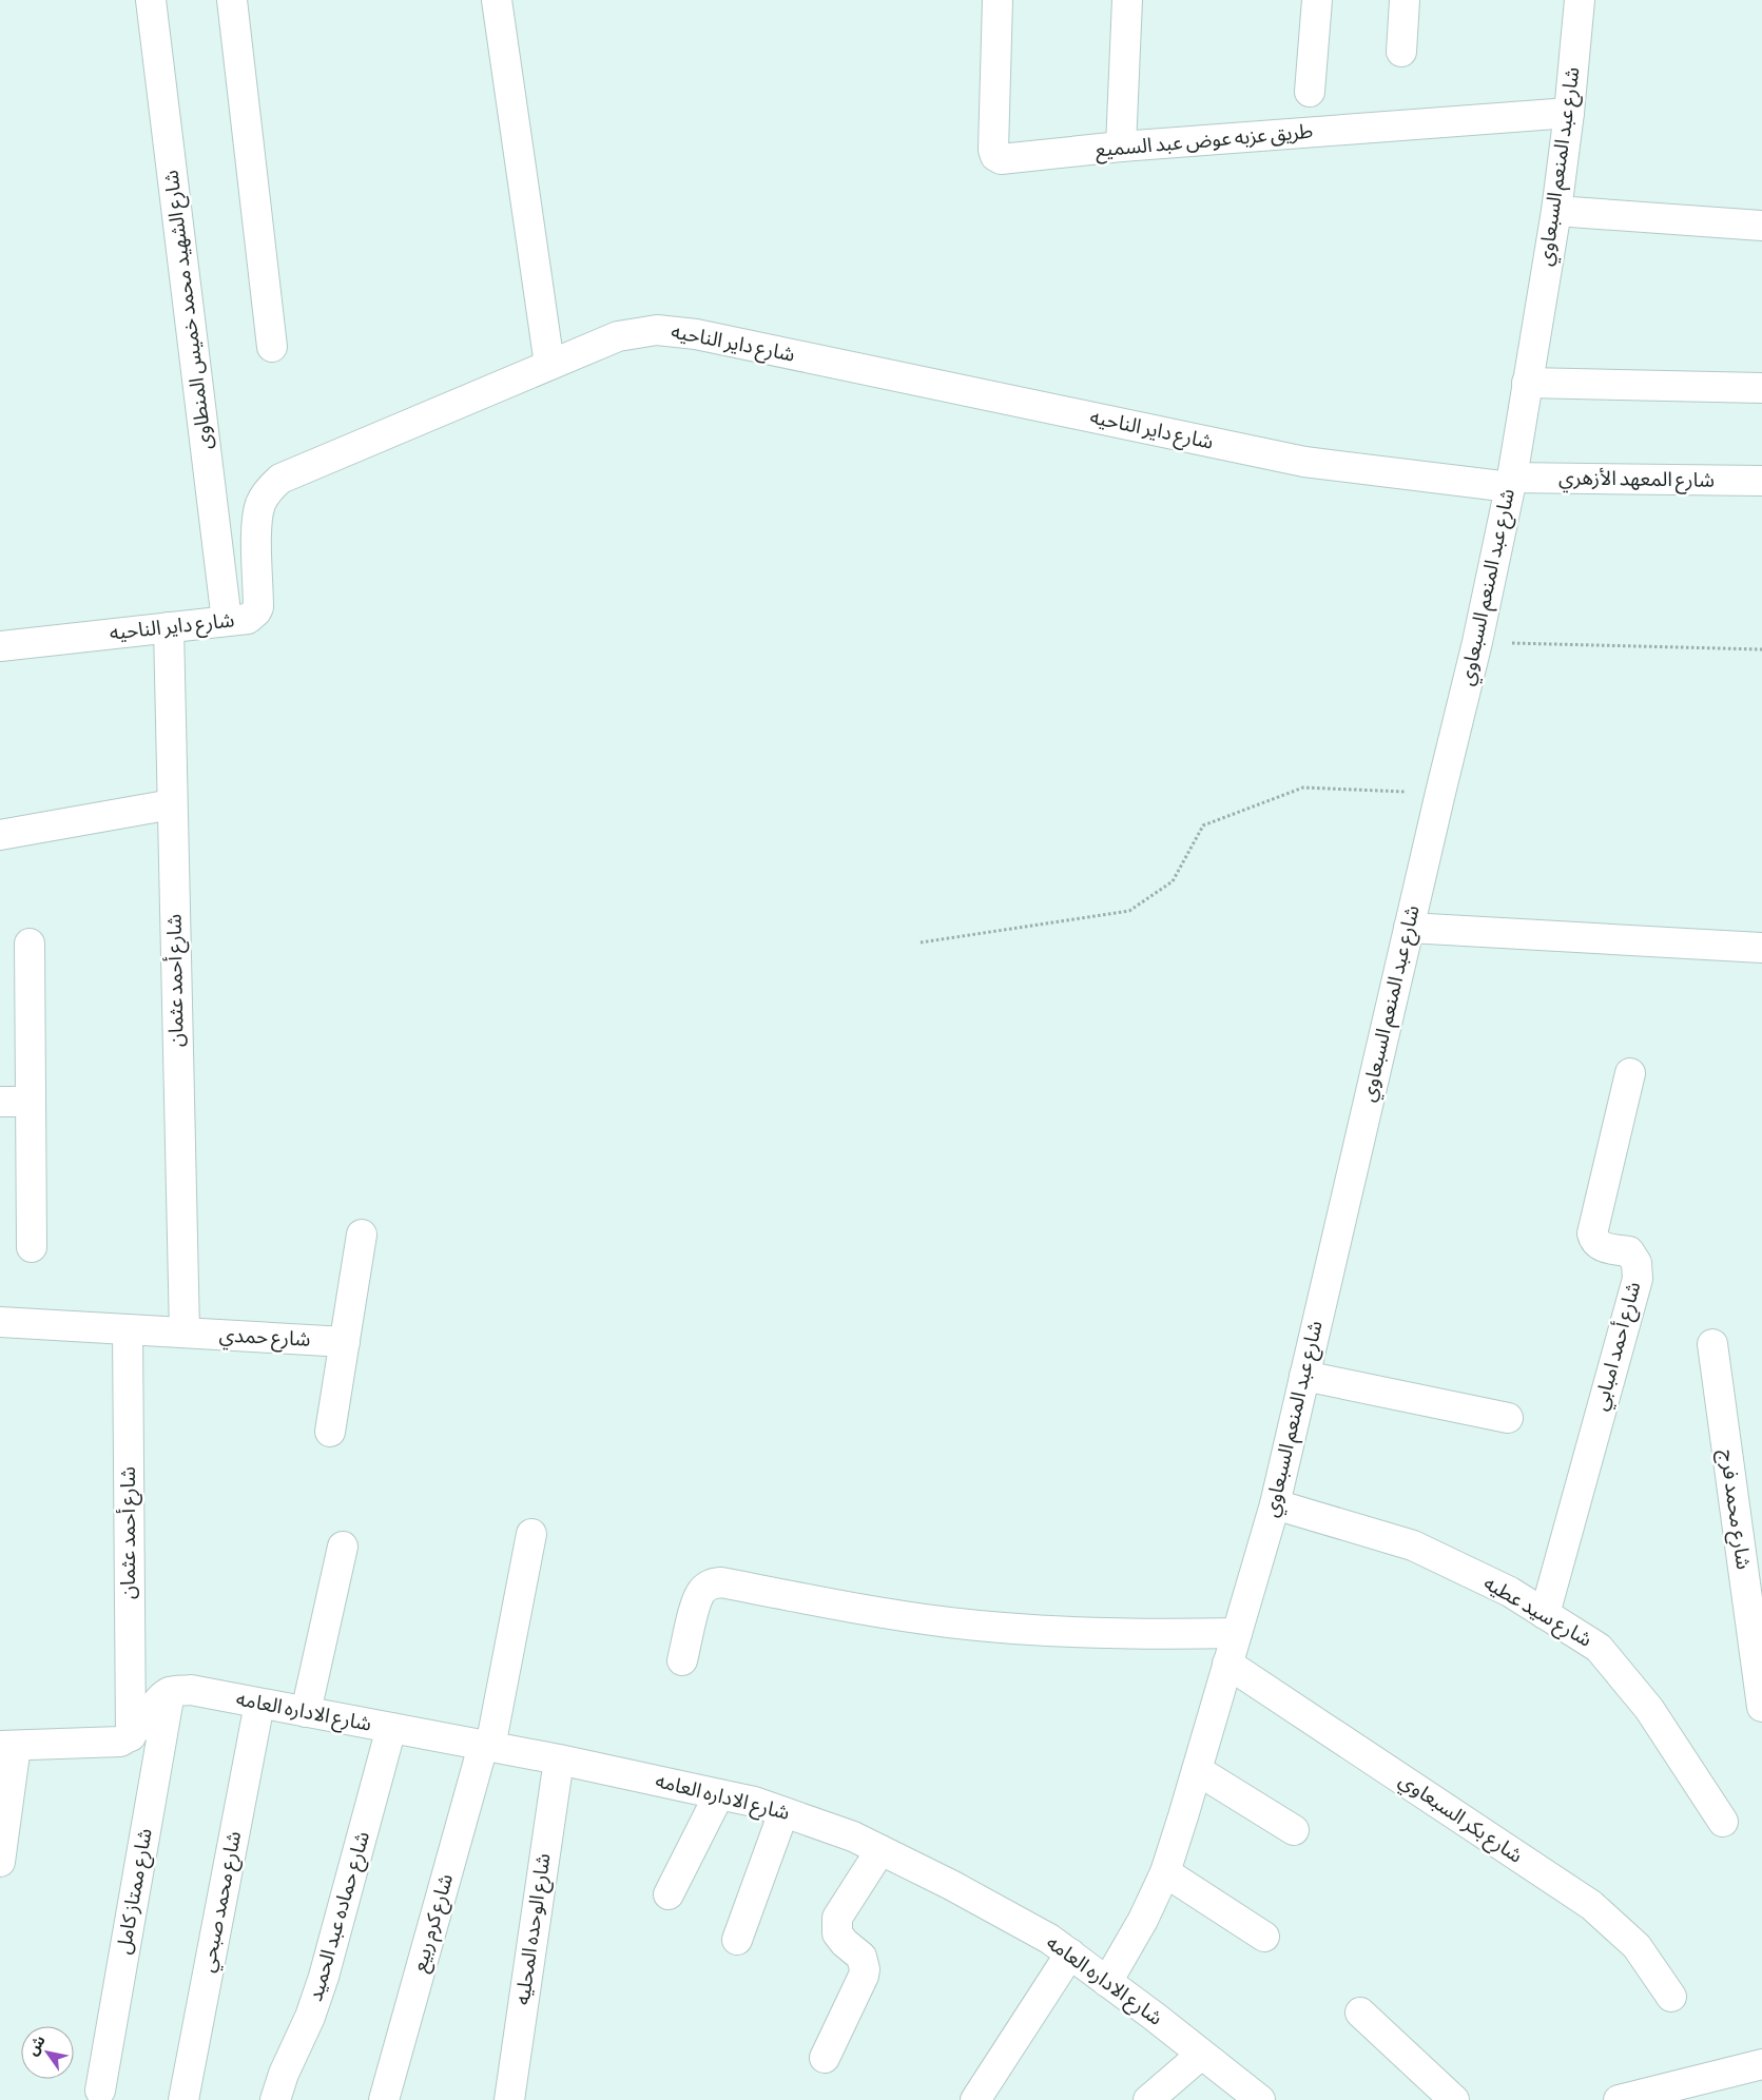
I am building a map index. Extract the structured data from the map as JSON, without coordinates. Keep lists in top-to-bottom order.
{
  "streets": {
    "street": [
      "طريق عزبه عوض عبد السميع",
      "شارع عبد المنعم السبعاوي",
      "شارع الشهيد محمد خميس المنطاوى",
      "شارع داير الناحيه",
      "شارع المعهد الأزهري",
      "شارع أحمد عثمان",
      "شارع حمدي",
      "شارع أحمد امبابي",
      "شارع محمد فرج",
      "شارع سيد عطيه",
      "شارع الاداره العامه",
      "شارع بكر السبعاوي",
      "شارع ممتاز كامل",
      "شارع محمد صبحي",
      "شارع حماده عبد الحميد",
      "شارع كرم ربيع",
      "شارع الوحده المحليه"
    ]
  },
  "crossings": [
    ["طريق عزبه عوض عبد السميع", "شارع عبد المنعم السبعاوي"],
    ["شارع عبد المنعم السبعاوي", "شارع داير الناحيه"],
    ["شارع عبد المنعم السبعاوي", "شارع المعهد الأزهري"],
    ["شارع عبد المنعم السبعاوي", "شارع سيد عطيه"],
    ["شارع عبد المنعم السبعاوي", "شارع الاداره العامه"],
    ["شارع عبد المنعم السبعاوي", "شارع بكر السبعاوي"],
    ["شارع الشهيد محمد خميس المنطاوى", "شارع داير الناحيه"],
    ["شارع داير الناحيه", "شارع المعهد الأزهري"],
    ["شارع داير الناحيه", "شارع أحمد عثمان"],
    ["شارع أحمد عثمان", "شارع حمدي"],
    ["شارع أحمد امبابي", "شارع سيد عطيه"],
    ["شارع الاداره العامه", "شارع ممتاز كامل"],
    ["شارع الاداره العامه", "شارع محمد صبحي"],
    ["شارع الاداره العامه", "شارع حماده عبد الحميد"],
    ["شارع الاداره العامه", "شارع كرم ربيع"],
    ["شارع الاداره العامه", "شارع الوحده المحليه"]
  ],
  "north": "top left"
}
